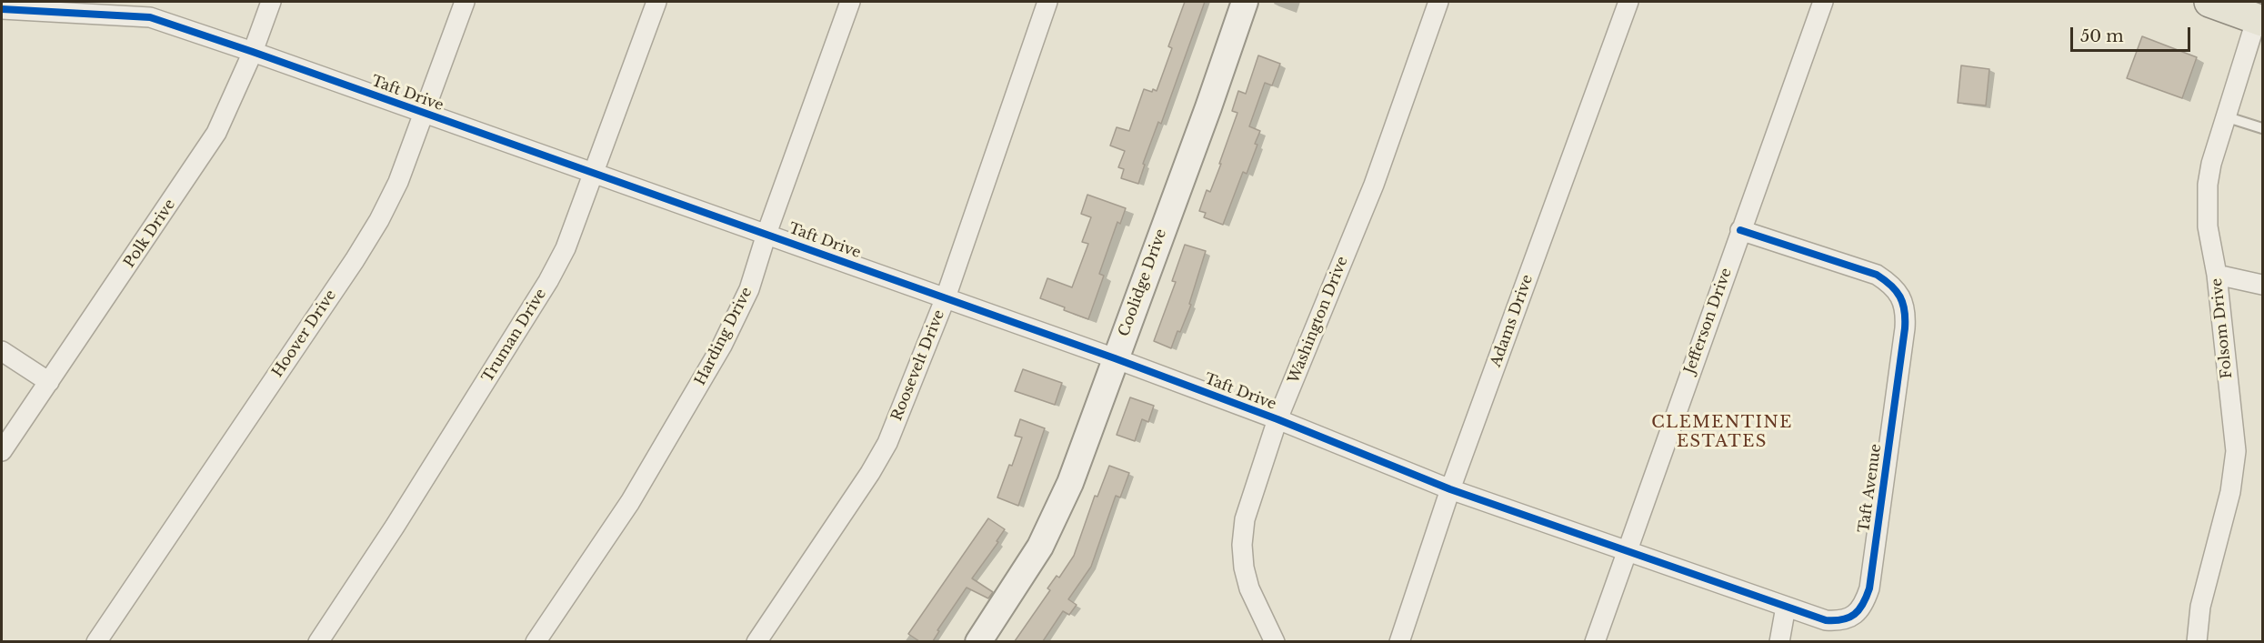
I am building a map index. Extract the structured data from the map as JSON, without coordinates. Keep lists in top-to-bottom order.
{
  "streets": {
    "street": [
      "Taft Drive",
      "Polk Drive",
      "Coolidge Drive",
      "Washington Drive",
      "Adams Drive",
      "Jefferson Drive",
      "Folsom Drive",
      "Hoover Drive",
      "Truman Drive",
      "Harding Drive",
      "Roosevelt Drive",
      "Taft Avenue"
    ]
  },
  "crossings": [
    ["Taft Drive", "Polk Drive"],
    ["Taft Drive", "Coolidge Drive"],
    ["Taft Drive", "Washington Drive"],
    ["Taft Drive", "Adams Drive"],
    ["Taft Drive", "Jefferson Drive"],
    ["Taft Drive", "Hoover Drive"],
    ["Taft Drive", "Truman Drive"],
    ["Taft Drive", "Harding Drive"],
    ["Taft Drive", "Roosevelt Drive"],
    ["Taft Drive", "Taft Avenue"],
    ["Jefferson Drive", "Taft Avenue"]
  ],
  "districts": ["CLEMENTINE ESTATES"],
  "scale_bar": "50 m"
}
